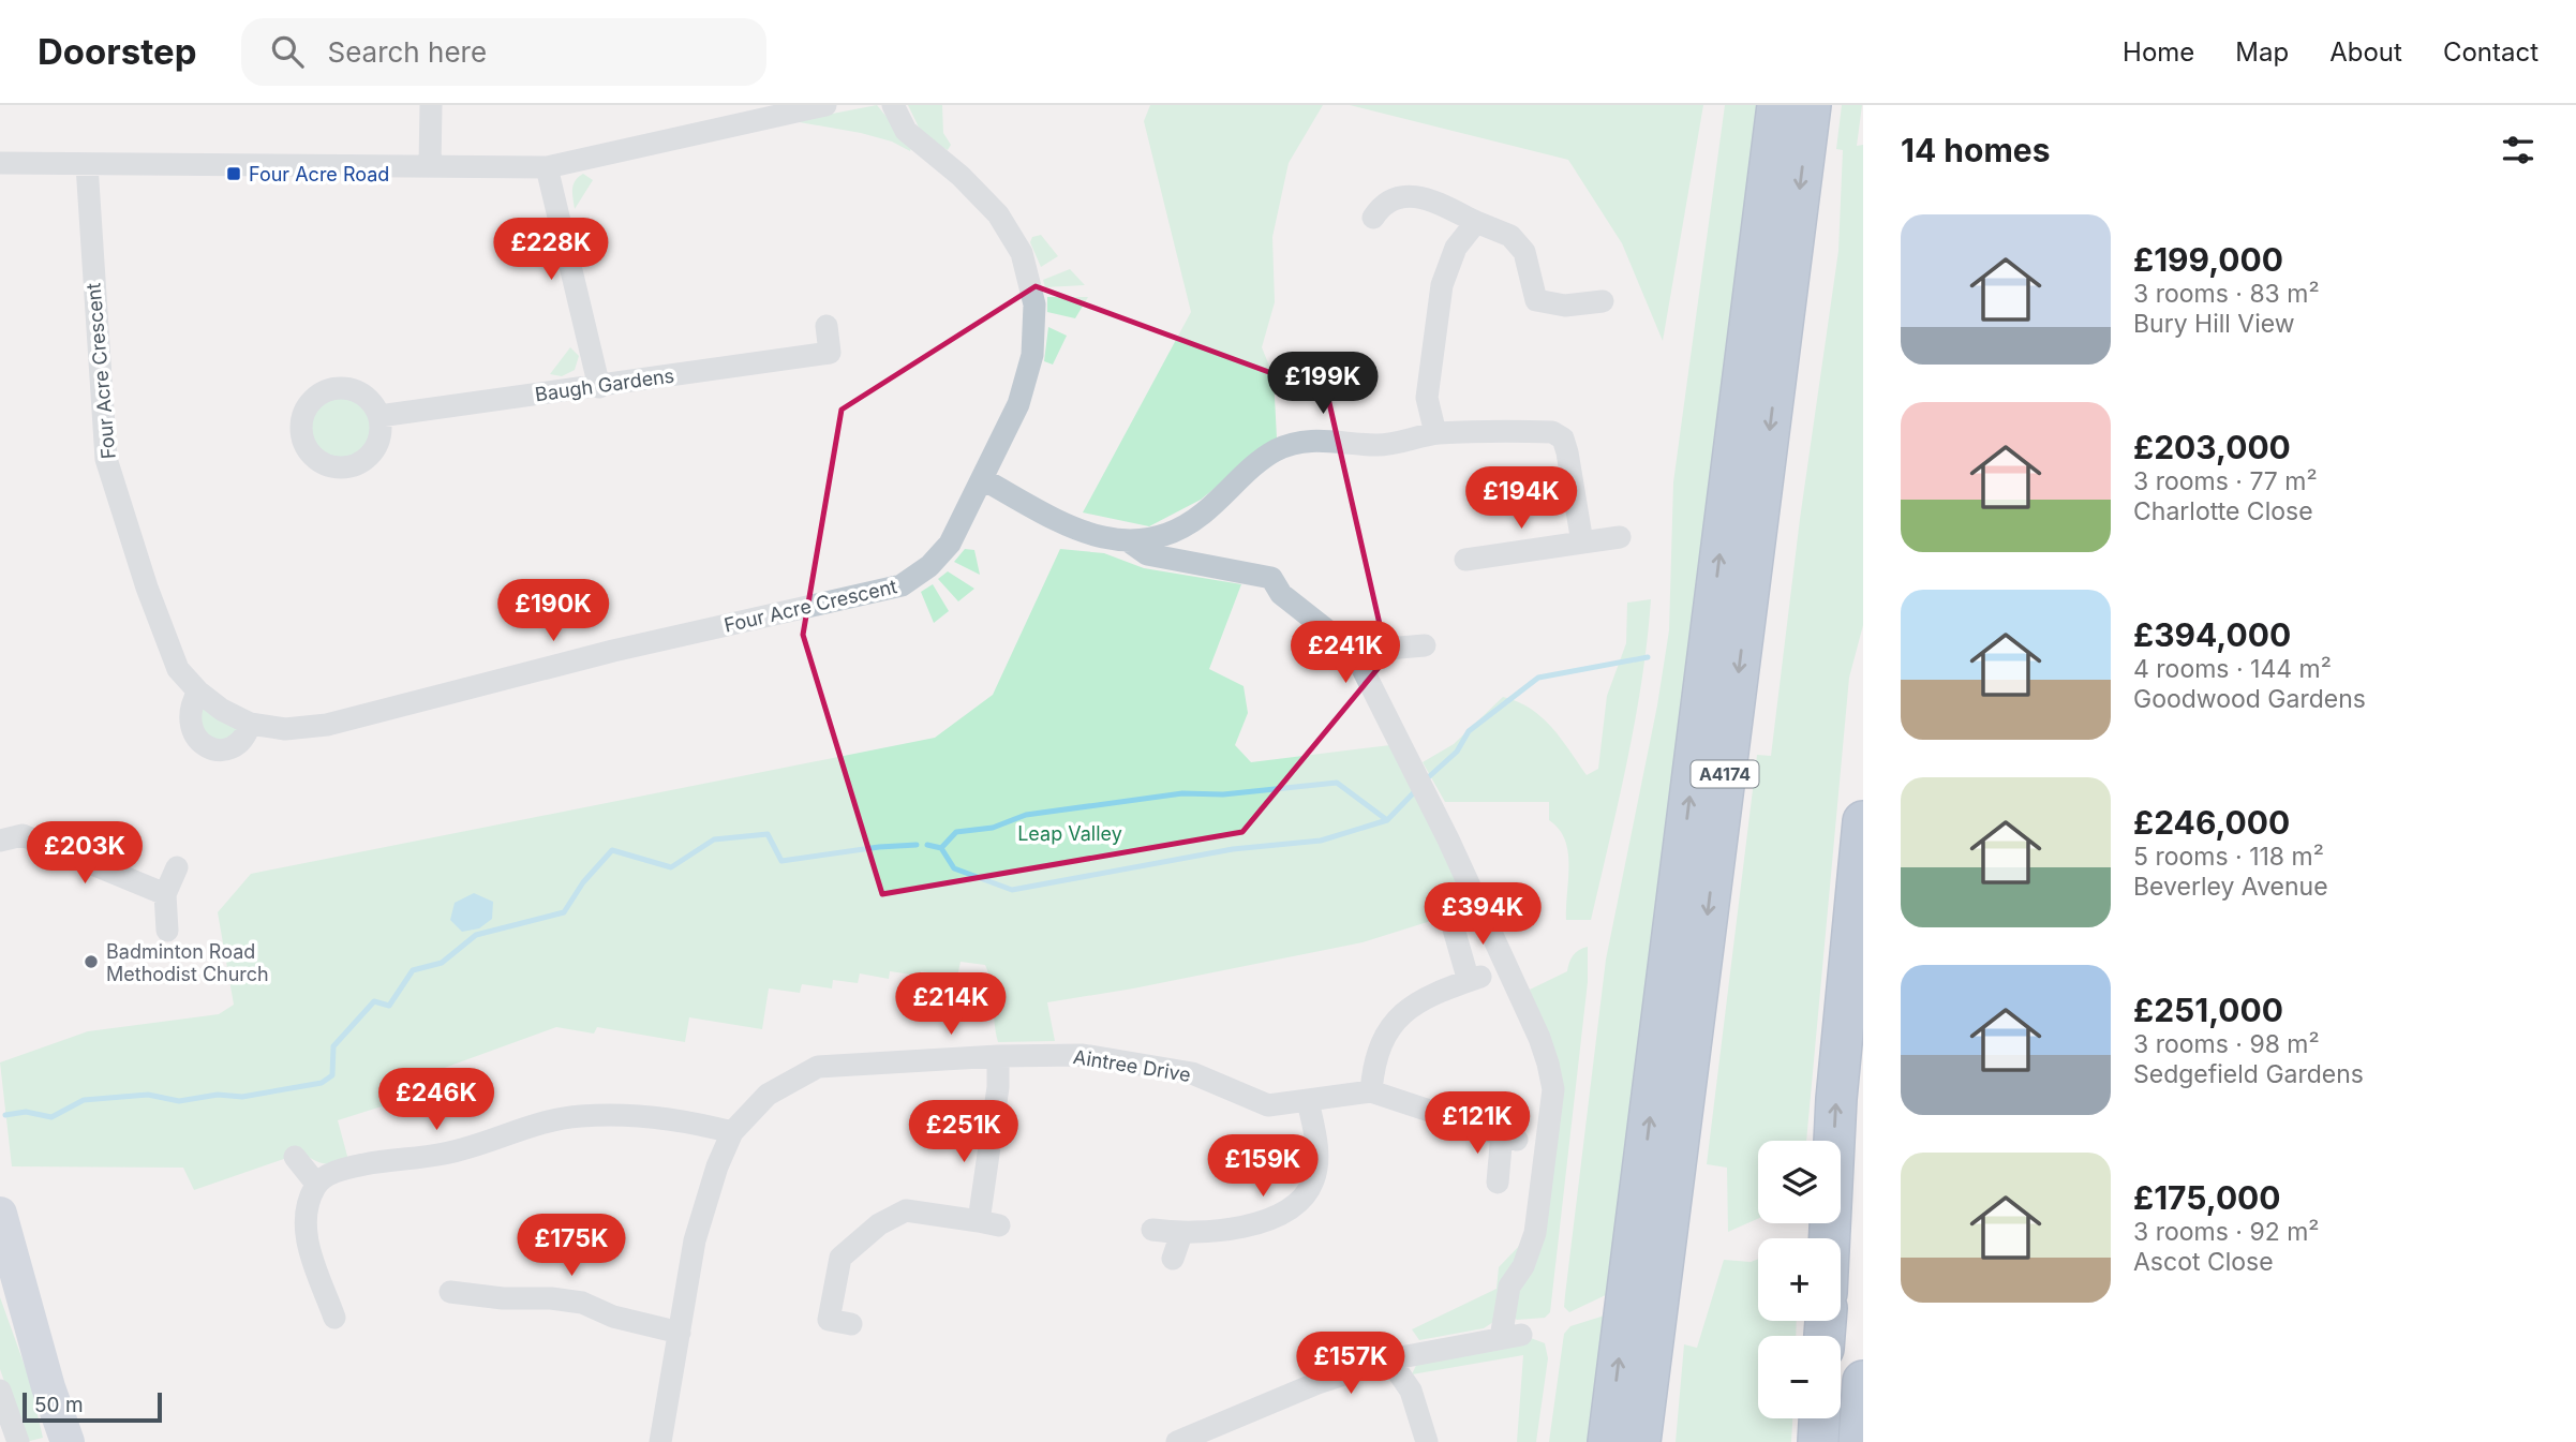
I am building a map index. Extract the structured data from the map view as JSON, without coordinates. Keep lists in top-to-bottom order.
{
  "streets": {
    "highway": ["A4174"],
    "street": ["Four Acre Crescent", "Baugh Gardens", "Aintree Drive"]
  },
  "parks": ["Leap Valley"],
  "places": {
    "transit": ["Four Acre Road"],
    "other": ["Badminton Road Methodist Church"]
  },
  "scale_bar": "50 m",
  "page": {
    "header": "Doorstep",
    "search": "Search here",
    "nav": [
      "Home",
      "Map",
      "About",
      "Contact"
    ],
    "heading": "14 homes",
    "list": [
      {
        "name": "£199,000",
        "note": "3 rooms · 83 m² · Bury Hill View"
      },
      {
        "name": "£203,000",
        "note": "3 rooms · 77 m² · Charlotte Close"
      },
      {
        "name": "£394,000",
        "note": "4 rooms · 144 m² · Goodwood Gardens"
      },
      {
        "name": "£246,000",
        "note": "5 rooms · 118 m² · Beverley Avenue"
      },
      {
        "name": "£251,000",
        "note": "3 rooms · 98 m² · Sedgefield Gardens"
      },
      {
        "name": "£175,000",
        "note": "3 rooms · 92 m² · Ascot Close"
      }
    ],
    "price": [
      "£228K",
      "£199K",
      "£194K",
      "£190K",
      "£241K",
      "£203K",
      "£394K",
      "£214K",
      "£246K",
      "£121K",
      "£251K",
      "£159K",
      "£175K",
      "£157K"
    ],
    "map_buttons": ["+", "−"],
    "scale": "50 m"
  }
}
